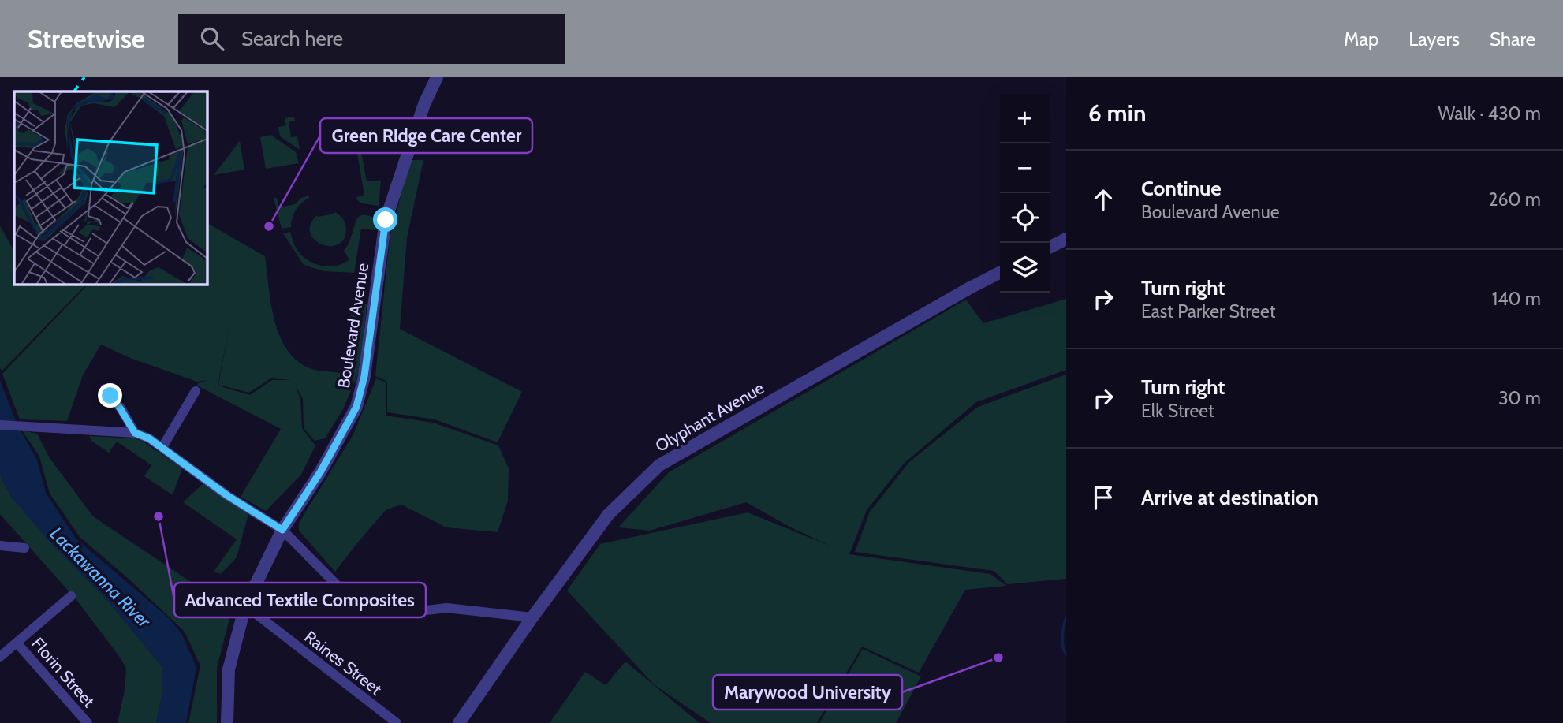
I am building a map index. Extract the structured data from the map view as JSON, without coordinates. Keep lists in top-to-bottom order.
{
  "streets": {
    "street": [
      "Boulevard Avenue",
      "Olyphant Avenue",
      "Raines Street",
      "Florin Street"
    ]
  },
  "crossings": [
    ["Boulevard Avenue", "Raines Street"]
  ],
  "water": ["Lackawanna River"],
  "places": ["Green Ridge Care Center", "Advanced Textile Composites", "Marywood University"],
  "page": {
    "header": "Streetwise",
    "search": "Search here",
    "nav": ["Map", "Layers", "Share"],
    "heading": ["6 min", "Walk · 430 m"],
    "map_buttons": ["+", "−"],
    "list": [
      ["Continue", "Boulevard Avenue", "260 m"],
      ["Turn right", "East Parker Street", "140 m"],
      ["Turn right", "Elk Street", "30 m"],
      "Arrive at destination"
    ]
  }
}
